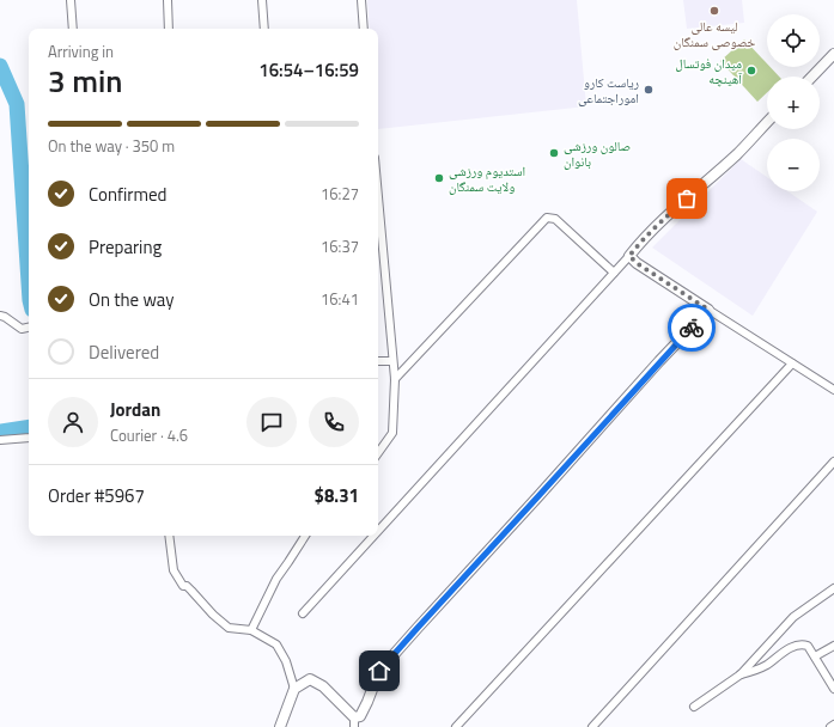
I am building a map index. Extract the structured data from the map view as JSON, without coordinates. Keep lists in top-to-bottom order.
{
  "places": [
    "لیسه عالی خصوصی سمنگان",
    "میدان فوتسال آهینچه",
    "ریاست کارو اموراجتماعی",
    "صالون ورزشی بانوان",
    "استدیوم ورزشی ولایت سمنگان"
  ],
  "page": {
    "map_buttons": ["+", "−"],
    "heading": ["3 min", "Arriving in", "16:54–16:59"],
    "panel": [
      "Jordan",
      "Courier · 4.6",
      "Order #5967",
      "$8.31"
    ],
    "bar": "On the way · 350 m",
    "list": [
      ["Confirmed", "16:27"],
      ["Preparing", "16:37"],
      ["On the way", "16:41"],
      "Delivered"
    ]
  }
}
